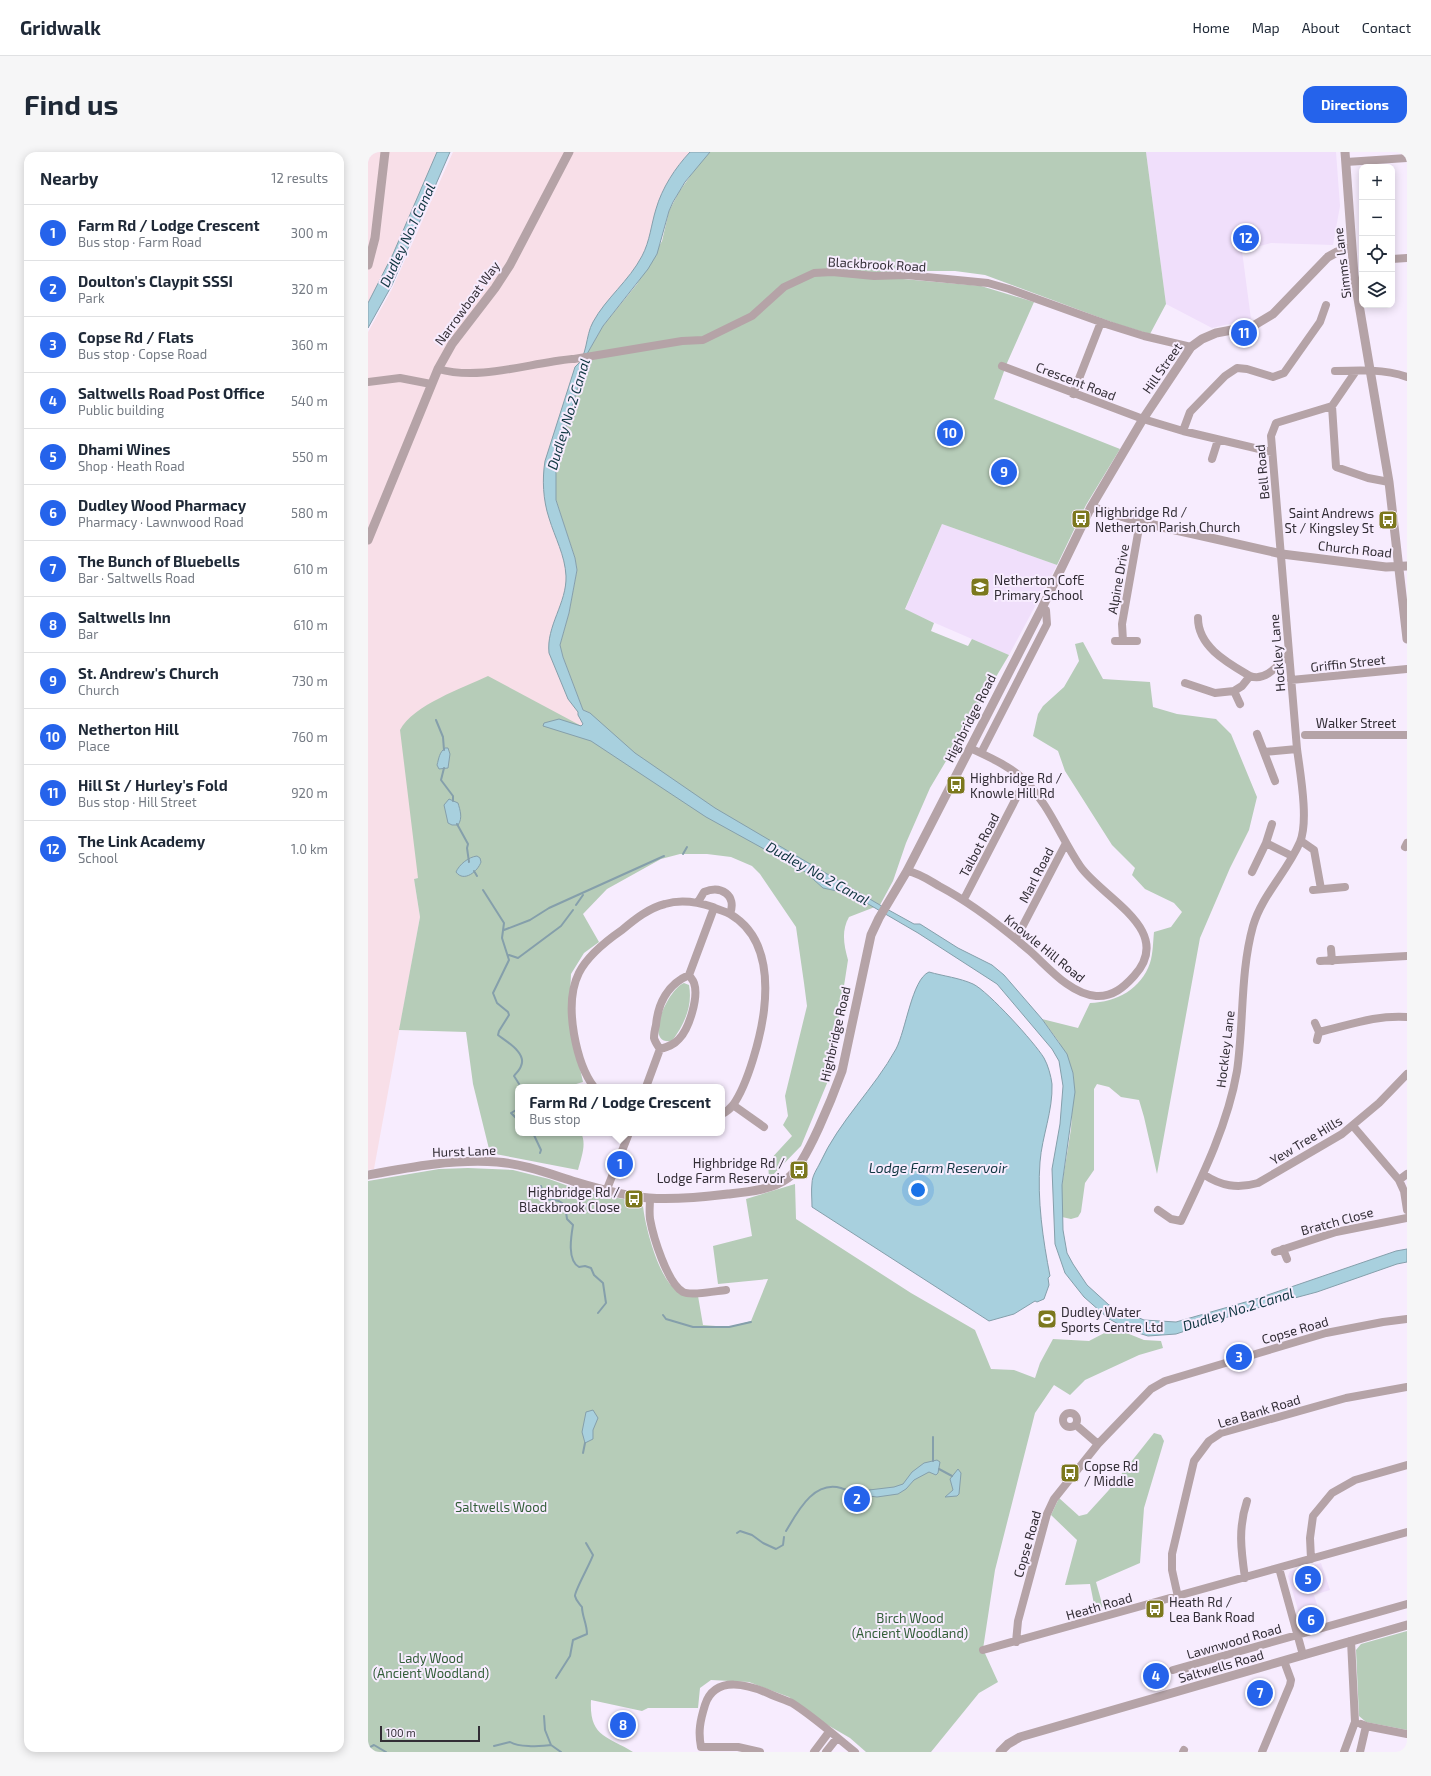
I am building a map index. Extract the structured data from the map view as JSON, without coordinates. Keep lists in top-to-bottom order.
{
  "streets": {
    "street": [
      "Simms Lane",
      "Blackbrook Road",
      "Narrowboat Way",
      "Hill Street",
      "Crescent Road",
      "Bell Road",
      "Church Road",
      "Alpine Drive",
      "Hockley Lane",
      "Griffin Street",
      "Highbridge Road",
      "Walker Street",
      "Talbot Road",
      "Marl Road",
      "Knowle Hill Road",
      "Yew Tree Hills",
      "Hurst Lane",
      "Bratch Close",
      "Copse Road",
      "Lea Bank Road",
      "Heath Road",
      "Lawnwood Road",
      "Saltwells Road"
    ]
  },
  "crossings": [
    ["Simms Lane", "Hill Street"],
    ["Simms Lane", "Church Road"],
    ["Blackbrook Road", "Narrowboat Way"],
    ["Blackbrook Road", "Hill Street"],
    ["Hill Street", "Crescent Road"],
    ["Hill Street", "Church Road"],
    ["Hill Street", "Highbridge Road"],
    ["Crescent Road", "Bell Road"],
    ["Bell Road", "Church Road"],
    ["Bell Road", "Hockley Lane"],
    ["Church Road", "Alpine Drive"],
    ["Church Road", "Hockley Lane"],
    ["Church Road", "Highbridge Road"],
    ["Hockley Lane", "Griffin Street"],
    ["Hockley Lane", "Yew Tree Hills"],
    ["Highbridge Road", "Knowle Hill Road"],
    ["Highbridge Road", "Hurst Lane"],
    ["Talbot Road", "Knowle Hill Road"],
    ["Marl Road", "Knowle Hill Road"],
    ["Copse Road", "Heath Road"],
    ["Lea Bank Road", "Heath Road"]
  ],
  "water": ["Dudley No.1 Canal", "Dudley No.2 Canal", "Lodge Farm Reservoir"],
  "parks": ["Saltwells Wood", "Birch Wood (Ancient Woodland)", "Lady Wood (Ancient Woodland)"],
  "places": {
    "bus stop": [
      "Highbridge Rd / Netherton Parish Church",
      "Saint Andrews St / Kingsley St",
      "Highbridge Rd / Knowle Hill Rd",
      "Highbridge Rd / Lodge Farm Reservoir",
      "Highbridge Rd / Blackbrook Close",
      "Copse Rd / Middle",
      "Heath Rd / Lea Bank Road"
    ],
    "school or university": ["Netherton CofE Primary School"],
    "sports": ["Dudley Water Sports Centre Ltd"]
  },
  "scale_bar": "100 m",
  "page": {
    "header": "Gridwalk",
    "nav": [
      "Home",
      "Map",
      "About",
      "Contact"
    ],
    "buttons": "Directions",
    "title": "Find us",
    "heading": ["Nearby", "12 results"],
    "map_buttons": ["+", "−"],
    "list": [
      {
        "mark": "1",
        "name": "Farm Rd / Lodge Crescent",
        "note": "Bus stop · Farm Road",
        "value": "300 m"
      },
      {
        "mark": "2",
        "name": "Doulton's Claypit SSSI",
        "note": "Park",
        "value": "320 m"
      },
      {
        "mark": "3",
        "name": "Copse Rd / Flats",
        "note": "Bus stop · Copse Road",
        "value": "360 m"
      },
      {
        "mark": "4",
        "name": "Saltwells Road Post Office",
        "note": "Public building",
        "value": "540 m"
      },
      {
        "mark": "5",
        "name": "Dhami Wines",
        "note": "Shop · Heath Road",
        "value": "550 m"
      },
      {
        "mark": "6",
        "name": "Dudley Wood Pharmacy",
        "note": "Pharmacy · Lawnwood Road",
        "value": "580 m"
      },
      {
        "mark": "7",
        "name": "The Bunch of Bluebells",
        "note": "Bar · Saltwells Road",
        "value": "610 m"
      },
      {
        "mark": "8",
        "name": "Saltwells Inn",
        "note": "Bar",
        "value": "610 m"
      },
      {
        "mark": "9",
        "name": "St. Andrew's Church",
        "note": "Church",
        "value": "730 m"
      },
      {
        "mark": "10",
        "name": "Netherton Hill",
        "note": "Place",
        "value": "760 m"
      },
      {
        "mark": "11",
        "name": "Hill St / Hurley's Fold",
        "note": "Bus stop · Hill Street",
        "value": "920 m"
      },
      {
        "mark": "12",
        "name": "The Link Academy",
        "note": "School",
        "value": "1.0 km"
      }
    ],
    "pins": [
      "12",
      "11",
      "10",
      "9",
      "1",
      "3",
      "2",
      "5",
      "6",
      "4",
      "7",
      "8"
    ],
    "popup": ["Farm Rd / Lodge Crescent", "Bus stop"],
    "scale": "100 m"
  }
}
